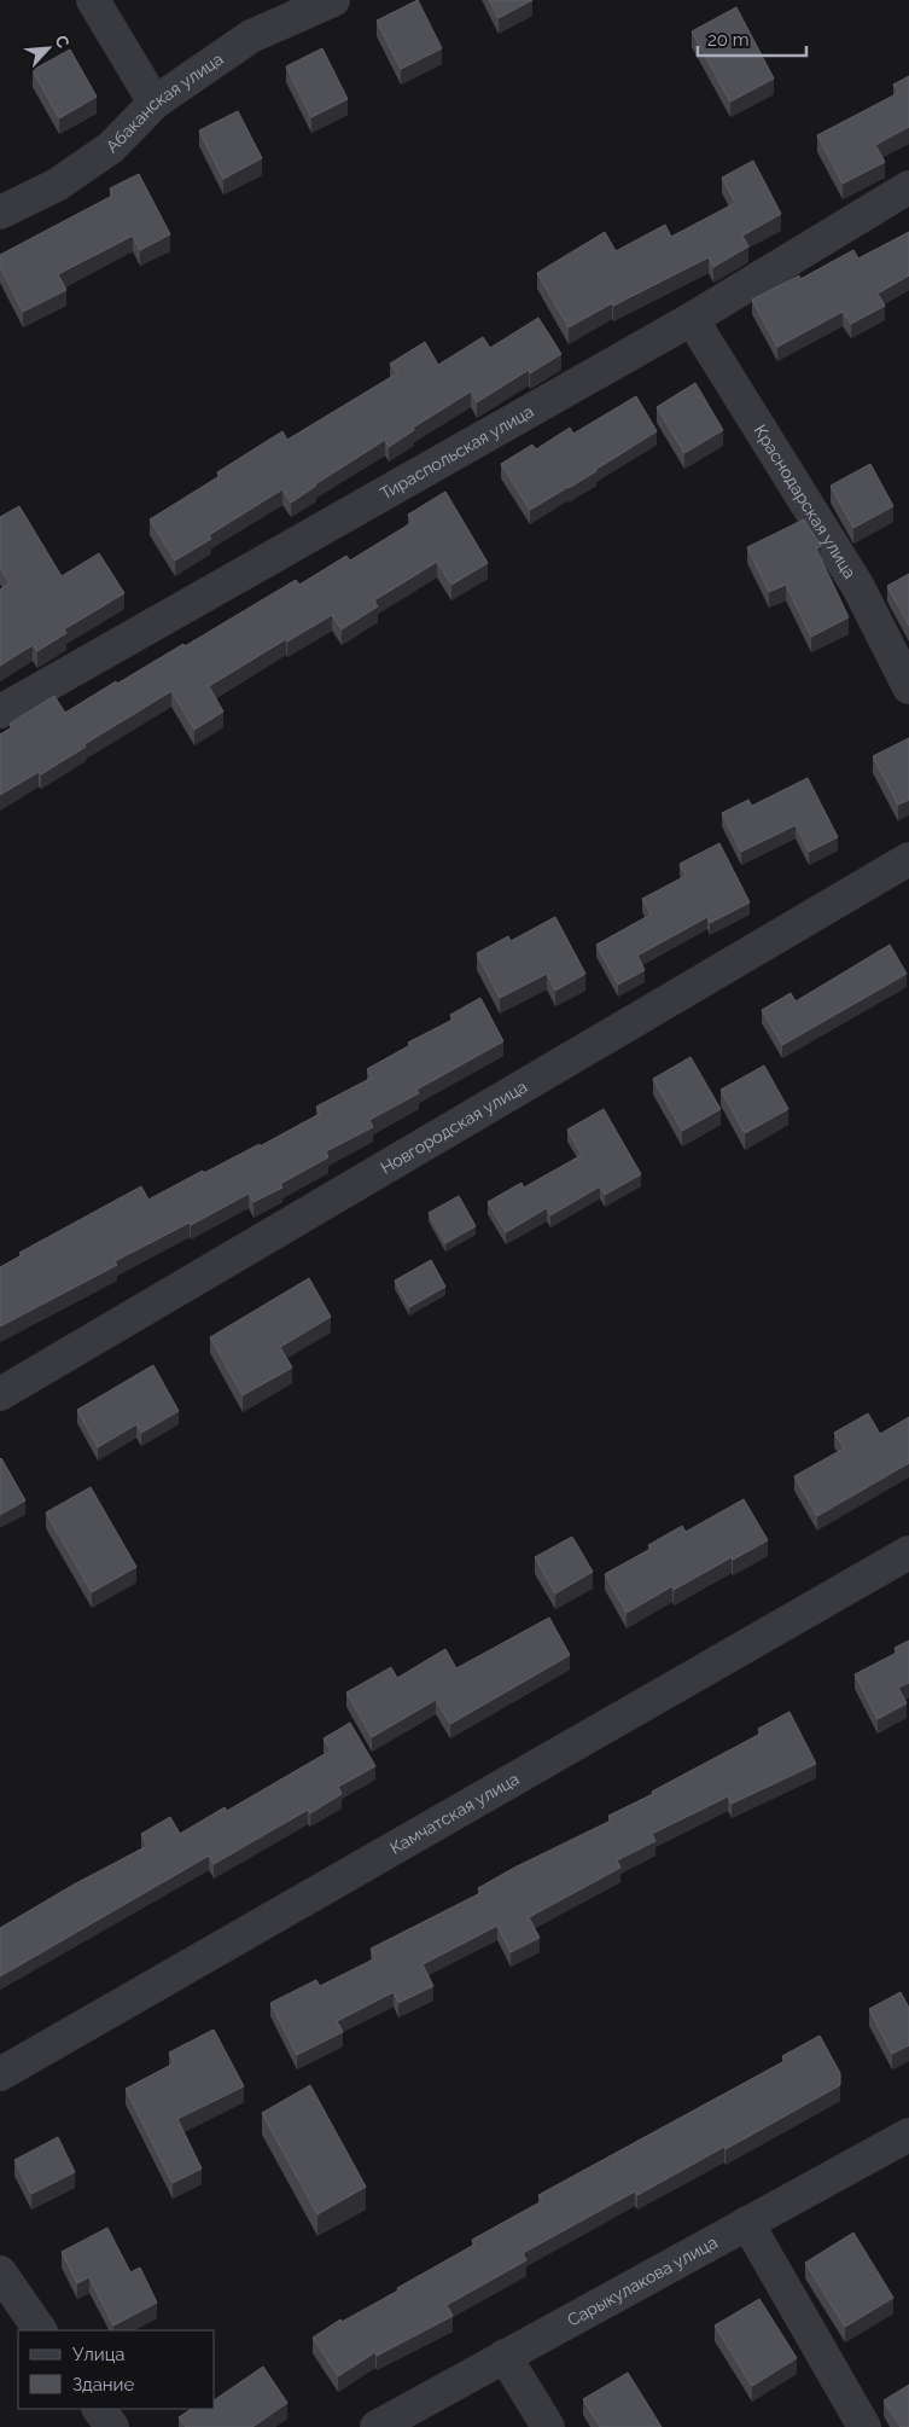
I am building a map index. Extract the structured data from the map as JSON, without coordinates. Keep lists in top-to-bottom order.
{
  "streets": {
    "street": [
      "Абаканская улица",
      "Тираспольская улица",
      "Краснодарская улица",
      "Новгородская улица",
      "Камчатская улица",
      "Сарыкулакова улица"
    ]
  },
  "crossings": [
    ["Тираспольская улица", "Краснодарская улица"]
  ],
  "legend": ["Улица", "Здание"],
  "scale_bar": "20 m",
  "north": "top right"
}
